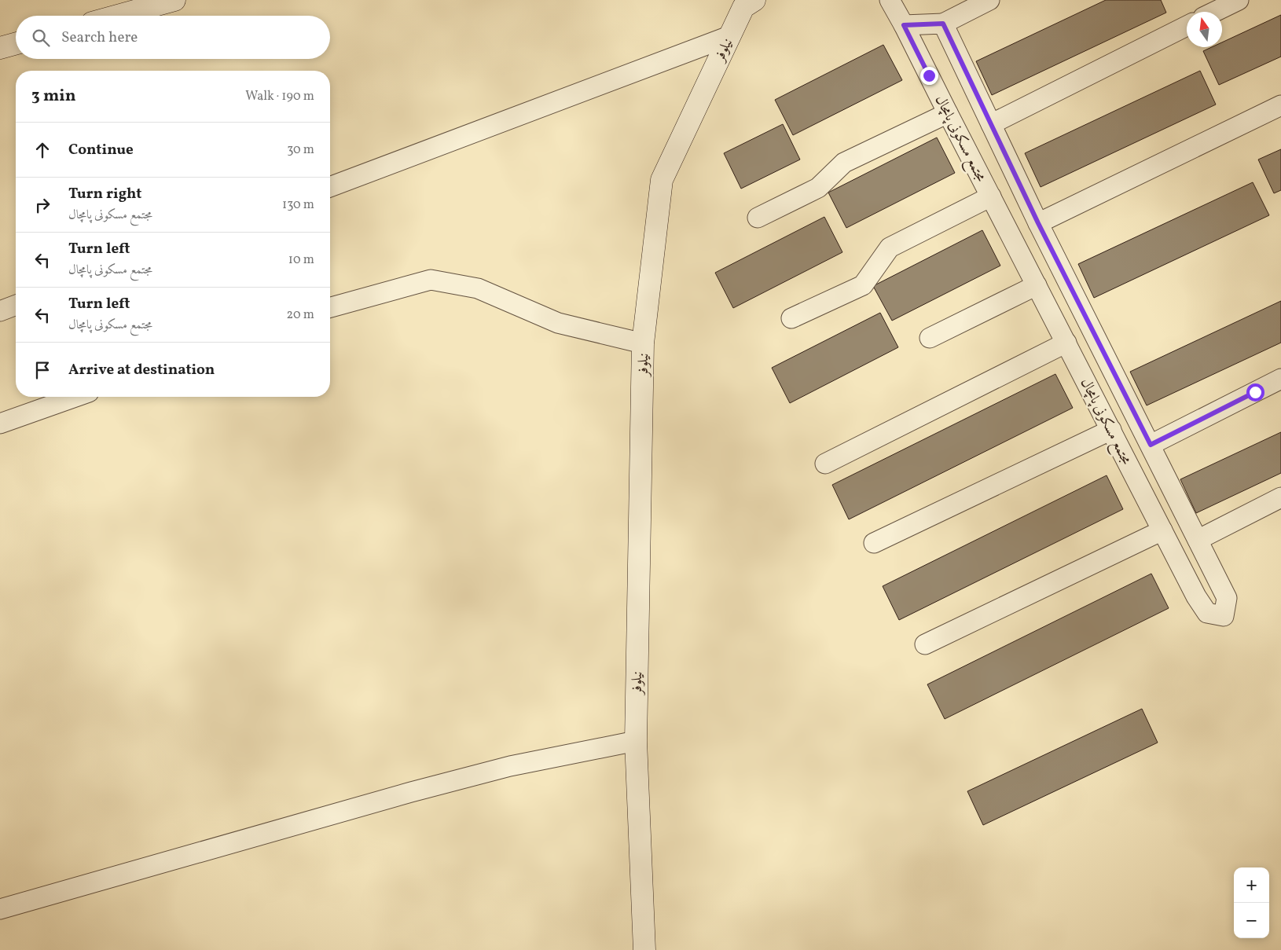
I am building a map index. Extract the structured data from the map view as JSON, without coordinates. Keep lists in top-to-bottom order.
{
  "streets": {
    "main road": ["نیلوفر"],
    "street": ["مجتمع مسکونی پامچال"]
  },
  "north": "top",
  "page": {
    "search": "Search here",
    "heading": ["3 min", "Walk · 190 m"],
    "list": [
      ["Continue", "30 m"],
      ["Turn right", "مجتمع مسکونی پامچال", "130 m"],
      ["Turn left", "مجتمع مسکونی پامچال", "10 m"],
      ["Turn left", "مجتمع مسکونی پامچال", "20 m"],
      "Arrive at destination"
    ],
    "map_buttons": ["+", "−"]
  }
}
